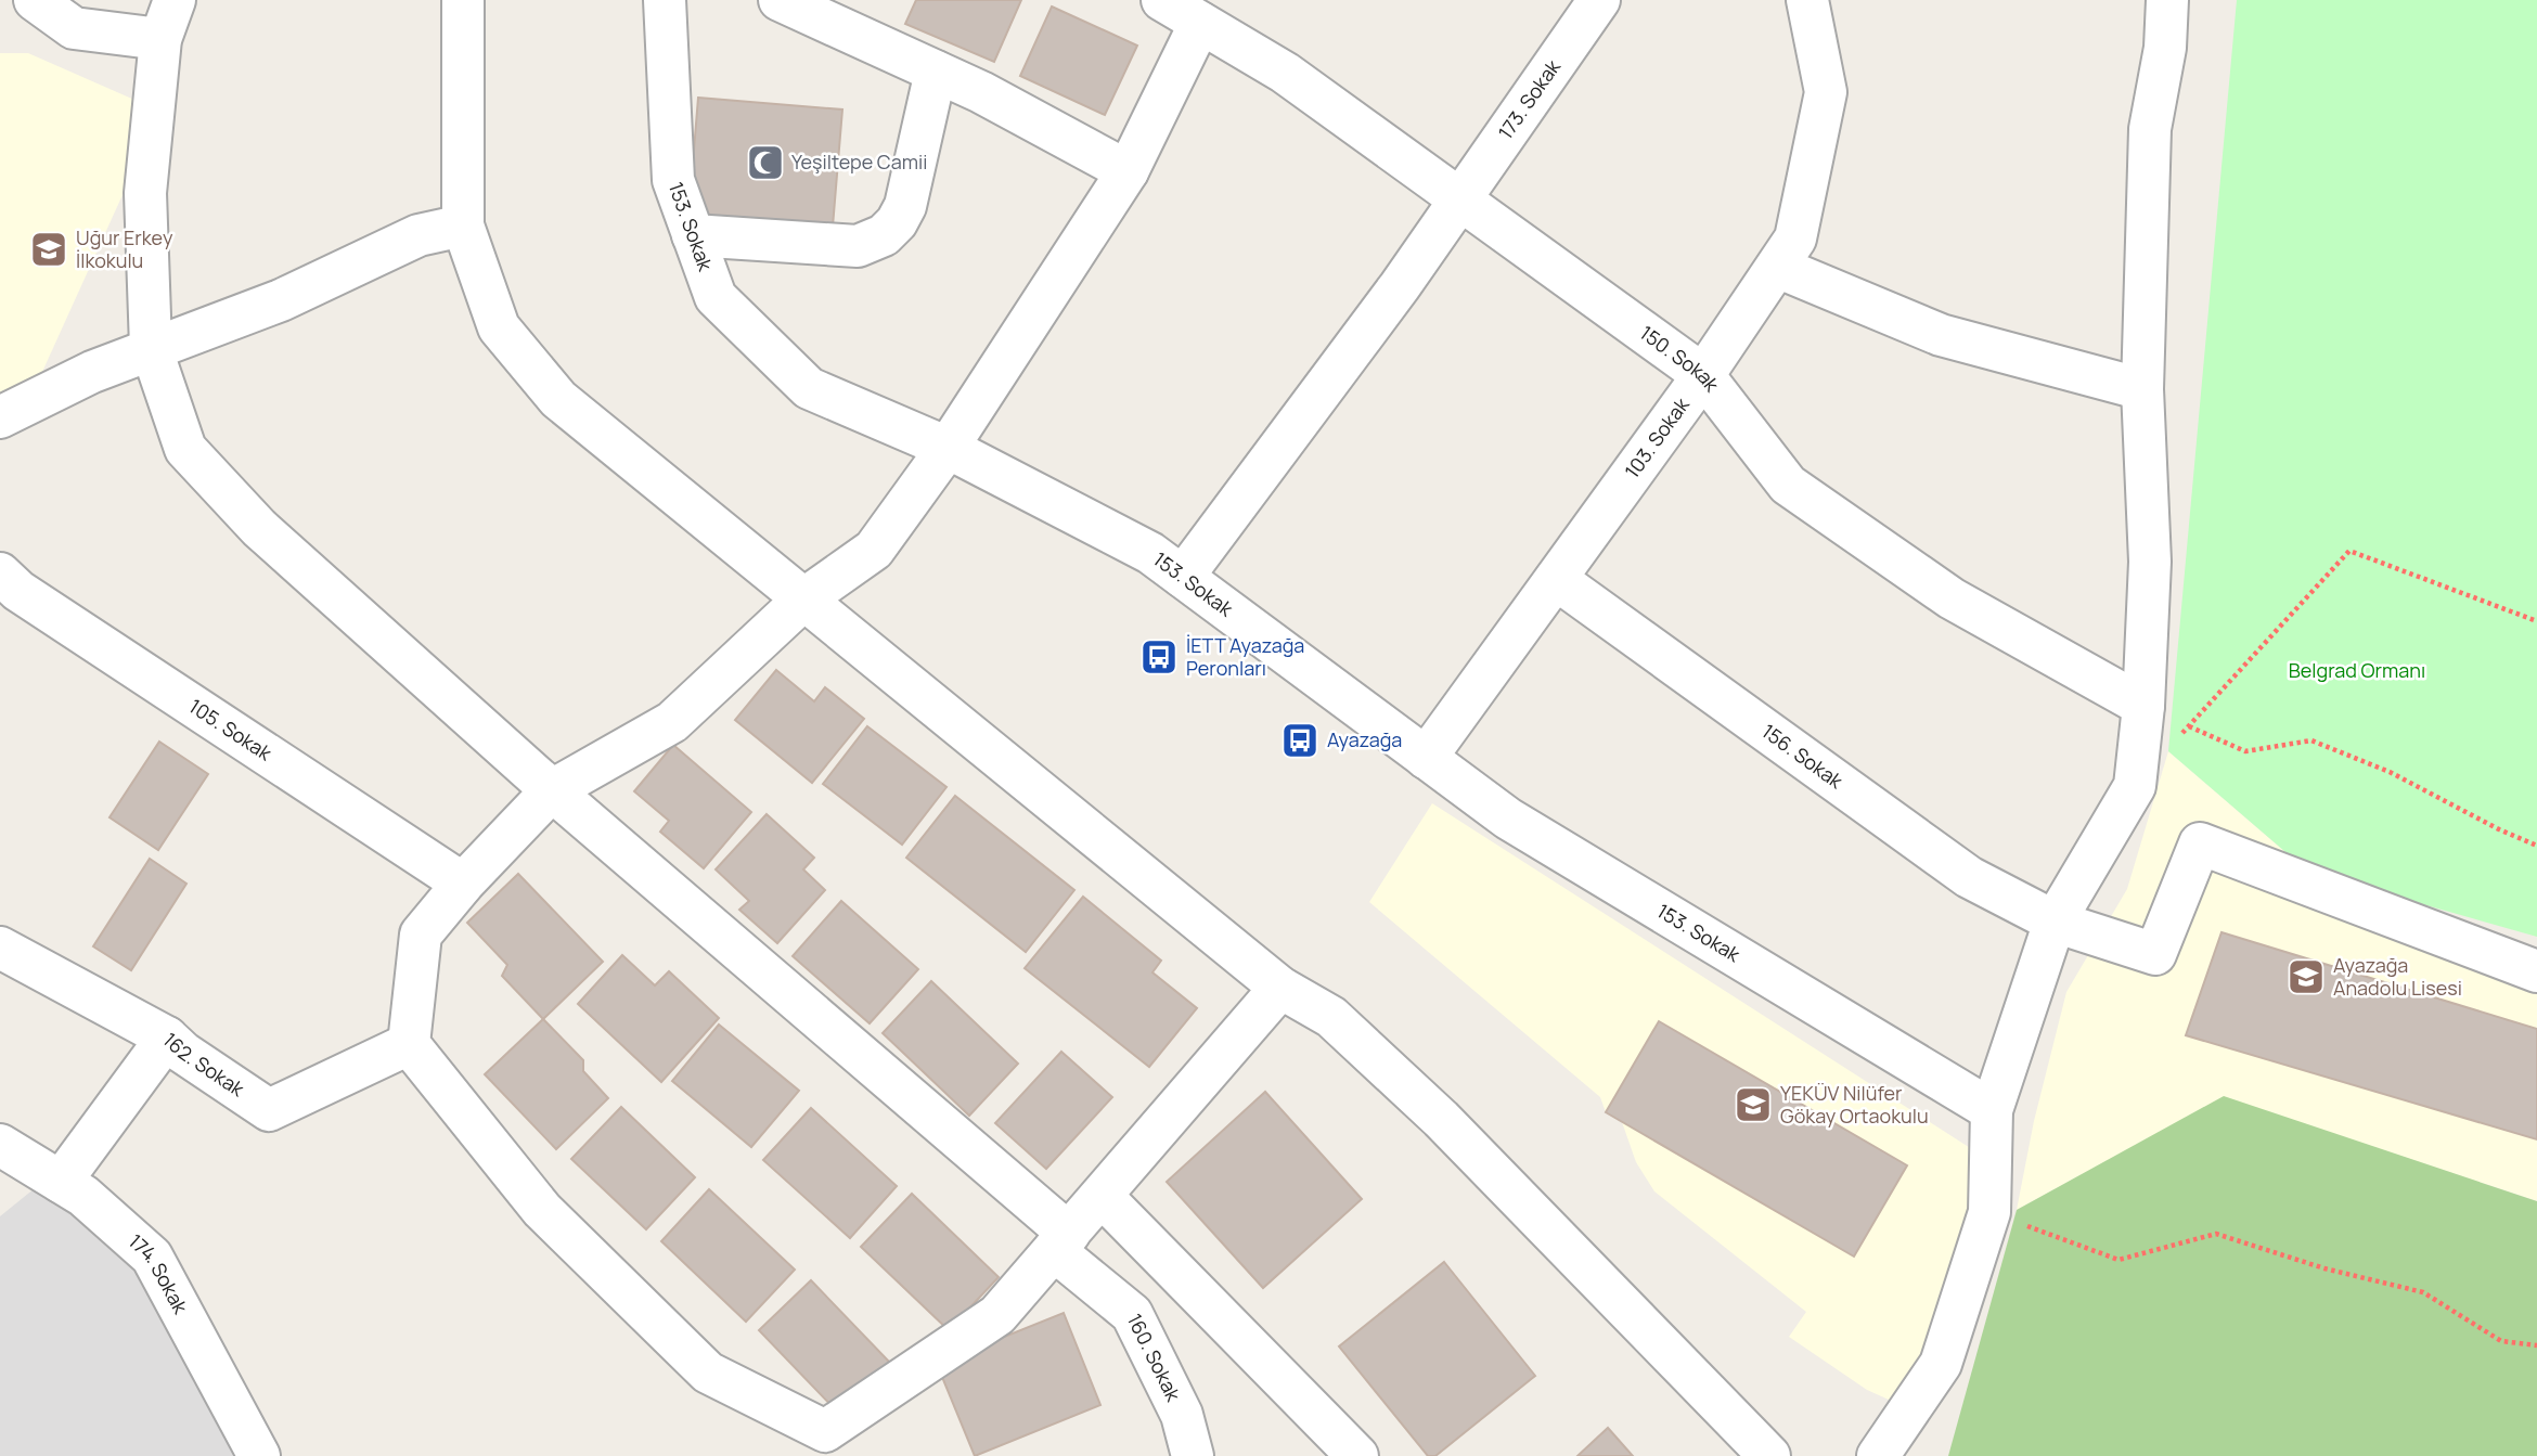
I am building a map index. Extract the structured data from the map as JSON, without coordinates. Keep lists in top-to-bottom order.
{
  "streets": {
    "street": [
      "173. Sokak",
      "153. Sokak",
      "150. Sokak",
      "103. Sokak",
      "105. Sokak",
      "156. Sokak",
      "162. Sokak",
      "174. Sokak",
      "160. Sokak"
    ]
  },
  "crossings": [
    ["173. Sokak", "153. Sokak"],
    ["173. Sokak", "150. Sokak"],
    ["153. Sokak", "103. Sokak"],
    ["150. Sokak", "103. Sokak"],
    ["103. Sokak", "156. Sokak"]
  ],
  "parks": ["Belgrad Ormanı"],
  "places": {
    "mosque": ["Yeşiltepe Camii"],
    "school or university": ["Uğur Erkey İlkokulu", "Ayazağa Anadolu Lisesi", "YEKÜV Nilüfer Gökay Ortaokulu"],
    "bus stop": ["İETT Ayazağa Peronları", "Ayazağa"]
  }
}
